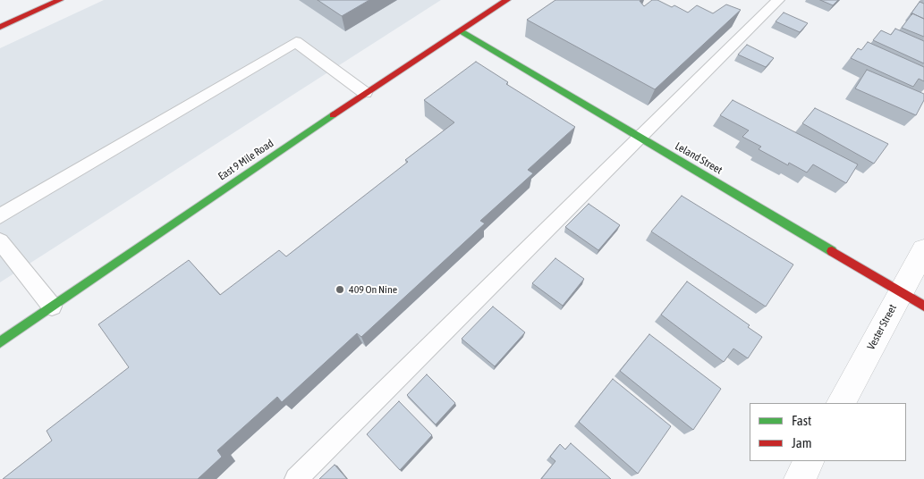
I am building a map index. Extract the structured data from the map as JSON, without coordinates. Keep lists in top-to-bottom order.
{
  "streets": {
    "main road": ["Leland Street", "East 9 Mile Road"],
    "street": ["Vester Street"]
  },
  "crossings": [
    ["Leland Street", "East 9 Mile Road"],
    ["Leland Street", "Vester Street"]
  ],
  "places": ["409 On Nine"],
  "legend": ["Fast", "Jam"]
}
